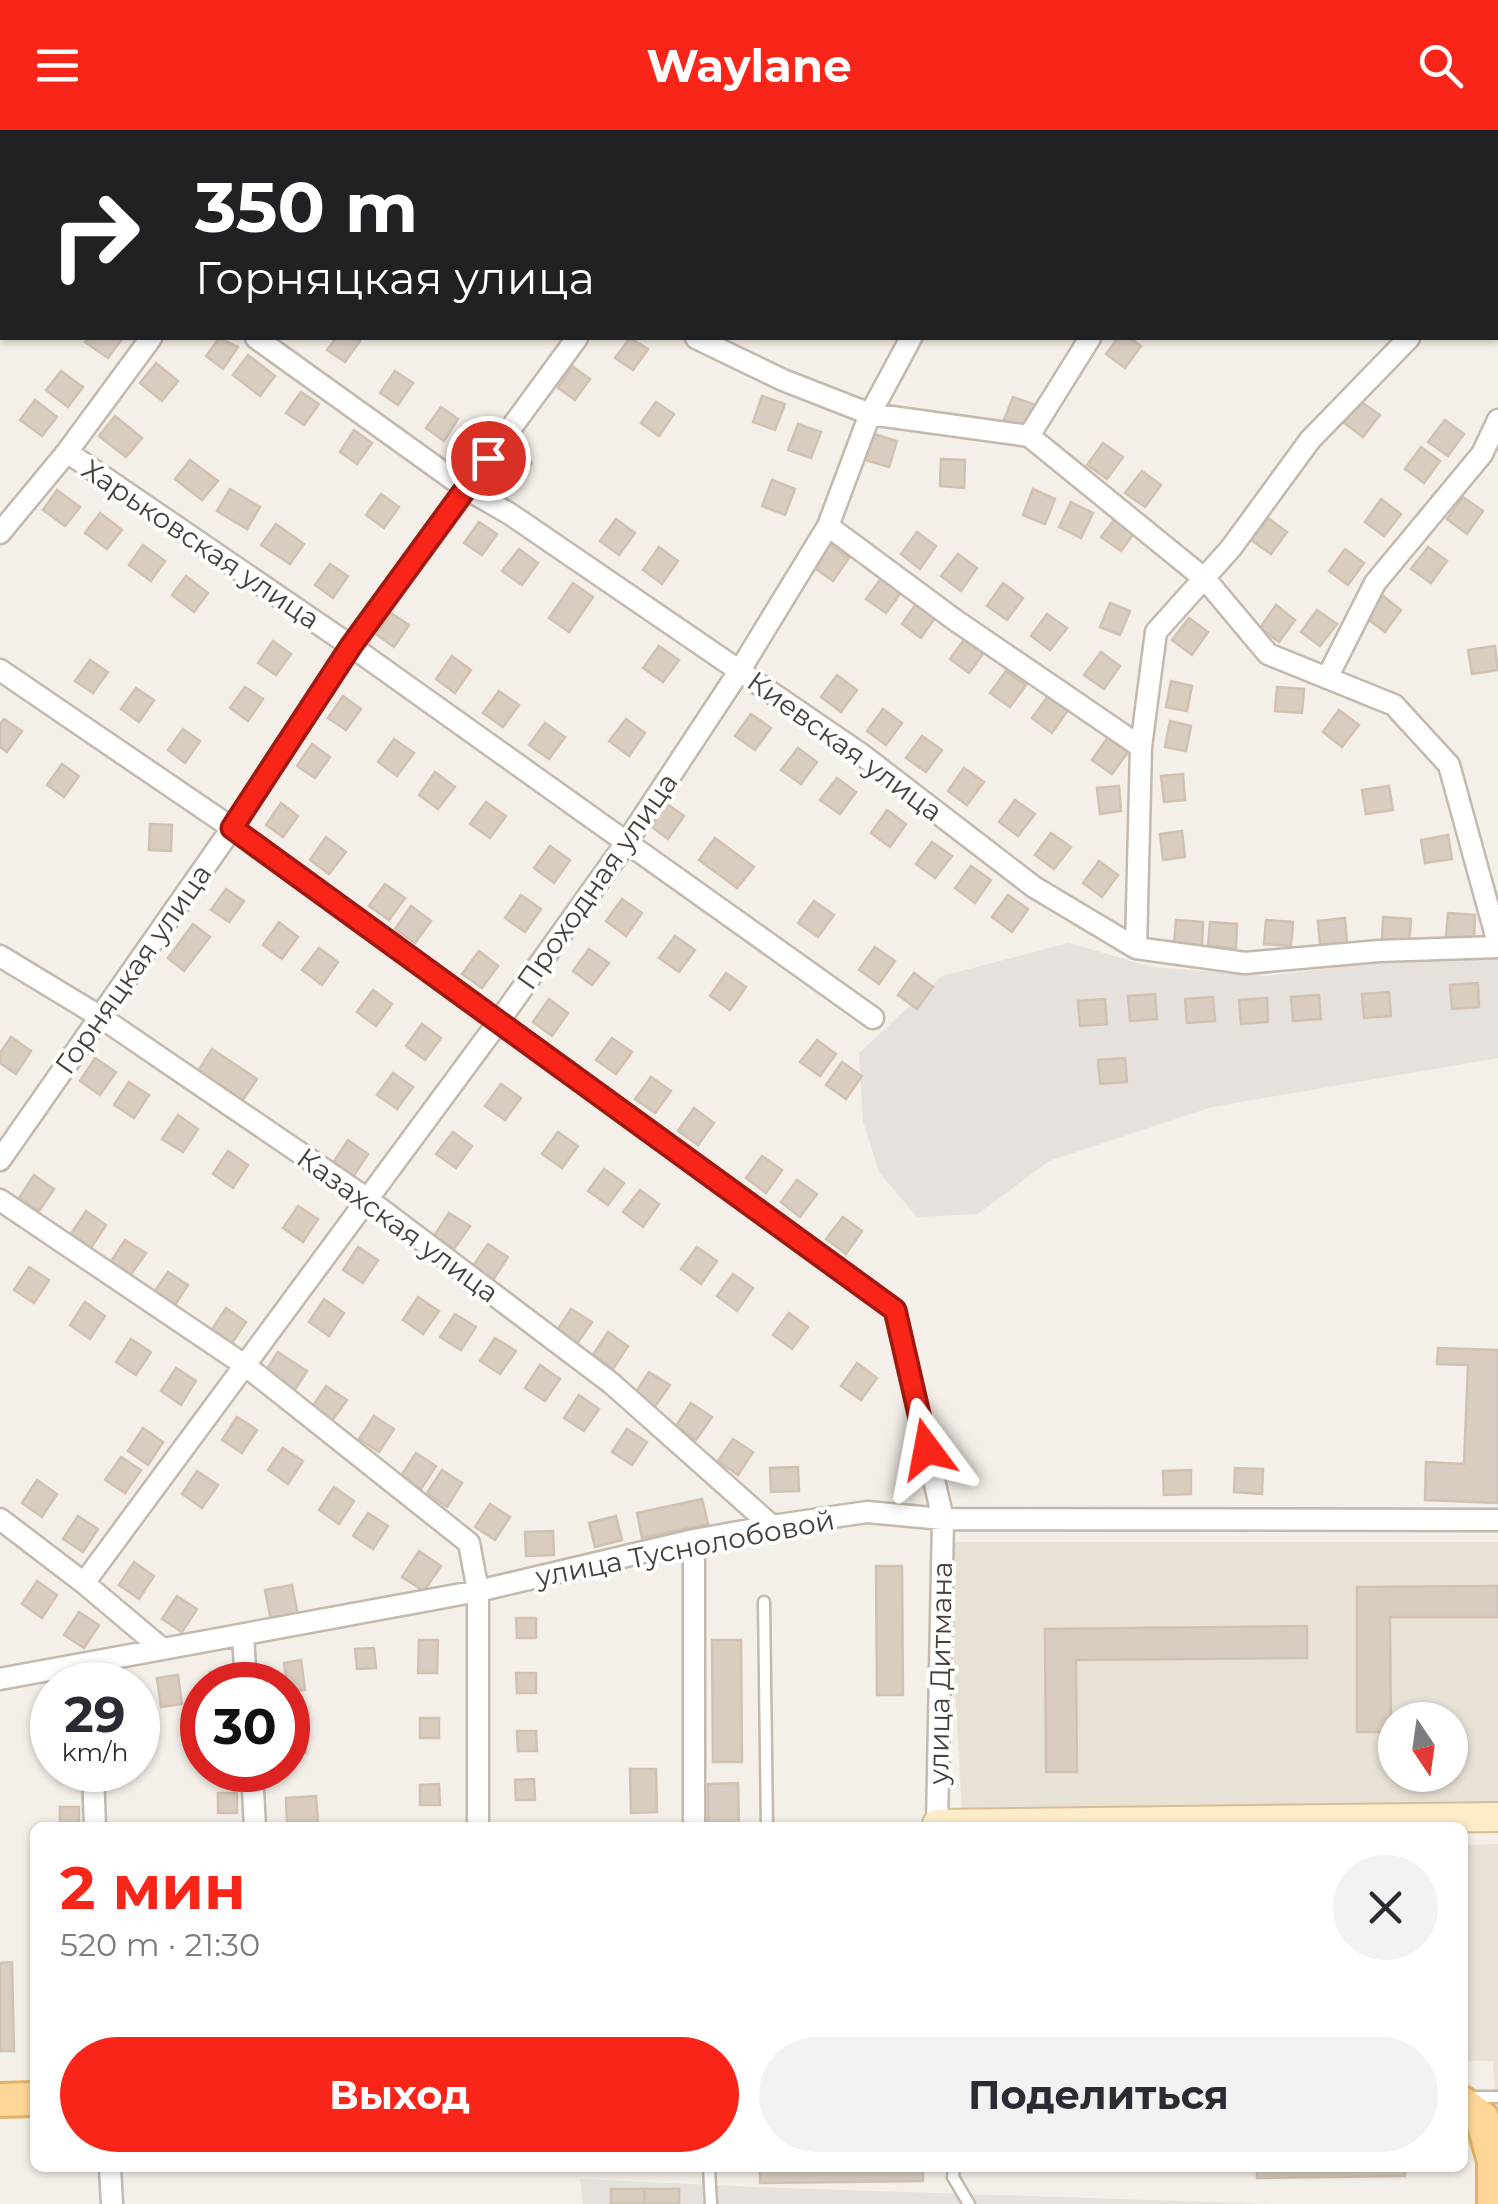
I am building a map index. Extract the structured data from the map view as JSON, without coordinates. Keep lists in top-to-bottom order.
{
  "streets": {
    "street": [
      "Харьковская улица",
      "Киевская улица",
      "Проходная улица",
      "Горняцкая улица",
      "Казахская улица",
      "улица Туснолобовой",
      "улица Дитмана"
    ]
  },
  "crossings": [
    ["Харьковская улица", "Проходная улица"],
    ["Харьковская улица", "Горняцкая улица"],
    ["Киевская улица", "Проходная улица"],
    ["Киевская улица", "Горняцкая улица"],
    ["Проходная улица", "Казахская улица"],
    ["Проходная улица", "улица Дитмана"],
    ["Горняцкая улица", "Казахская улица"],
    ["Горняцкая улица", "улица Дитмана"],
    ["Казахская улица", "улица Туснолобовой"],
    ["улица Туснолобовой", "улица Дитмана"]
  ],
  "north": "bottom",
  "page": {
    "header": "Waylane",
    "turn": ["350 m", "Горняцкая улица"],
    "speed": "29 km/h",
    "limit": "30",
    "heading": ["2 мин", "520 m · 21:30"],
    "buttons": ["Выход", "Поделиться"]
  }
}
